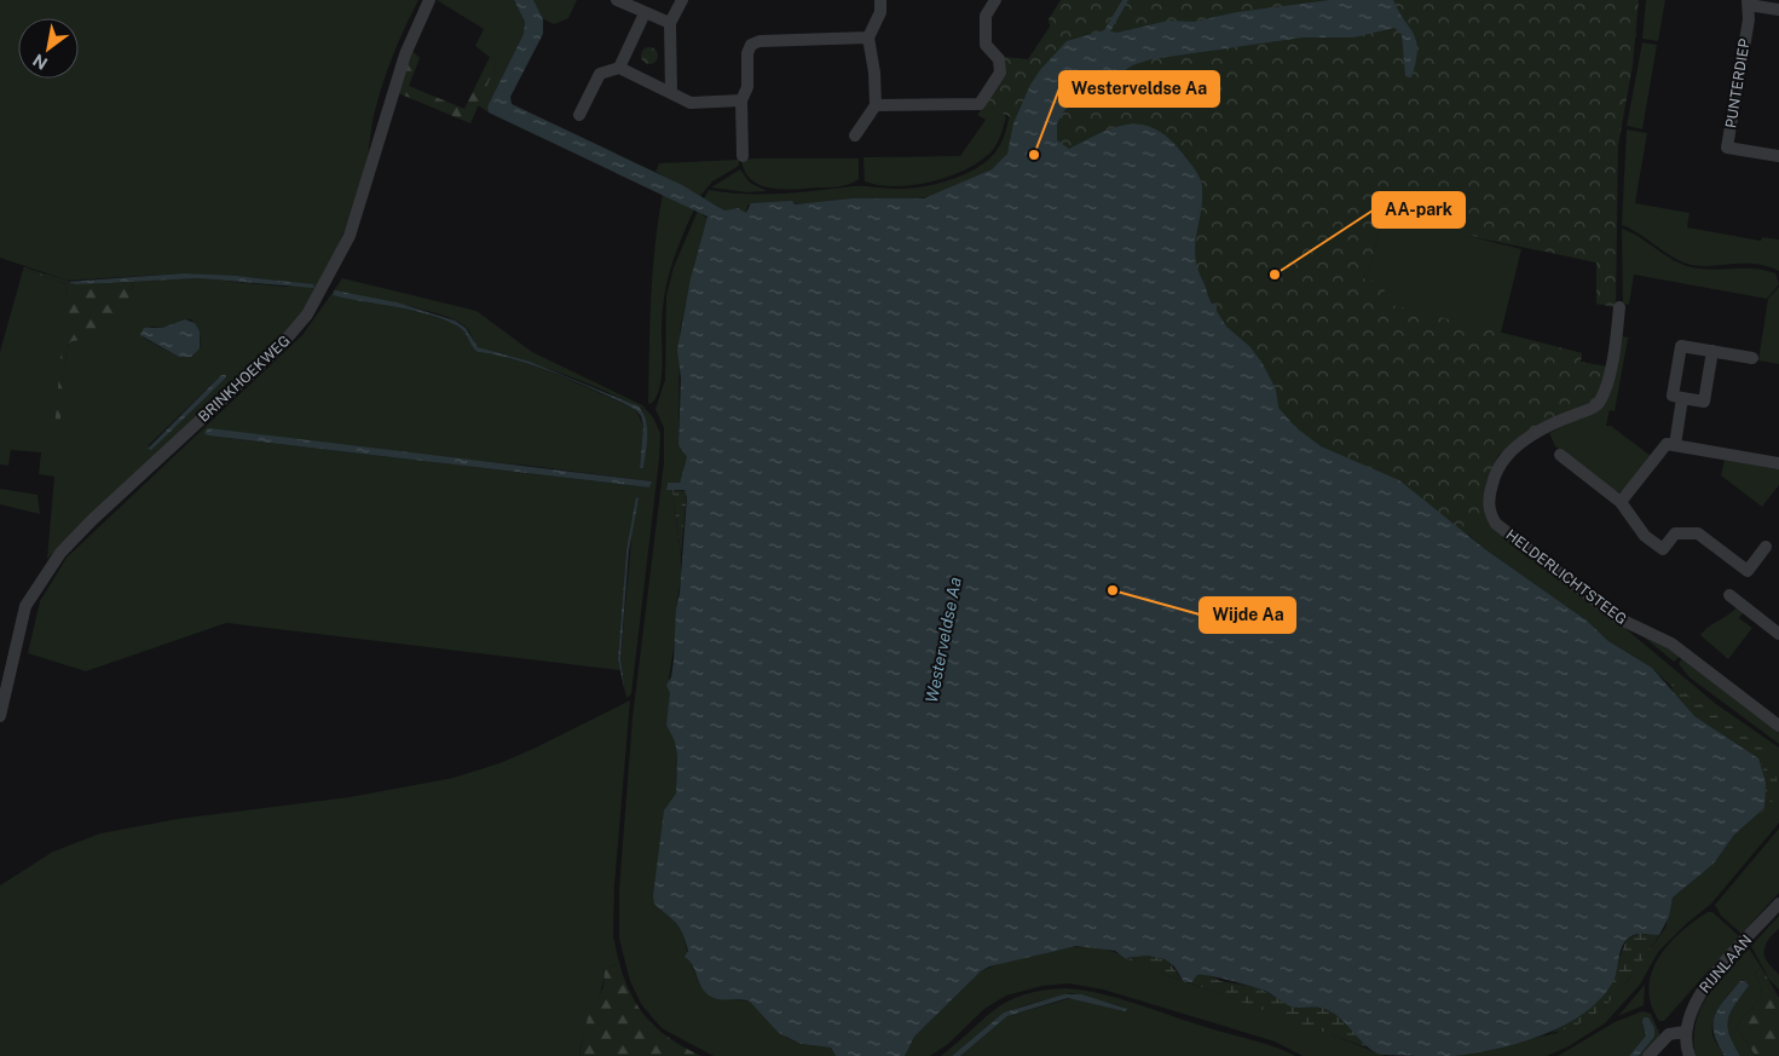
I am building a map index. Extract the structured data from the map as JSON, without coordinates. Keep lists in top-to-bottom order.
{
  "streets": {
    "street": [
      "PUNTERDIEP",
      "BRINKHOEKWEG",
      "HELDERLICHTSTEEG",
      "RIJNLAAN"
    ]
  },
  "water": ["Westerveldse Aa"],
  "places": ["Westerveldse Aa", "AA-park", "Wijde Aa"],
  "north": "bottom left"
}
